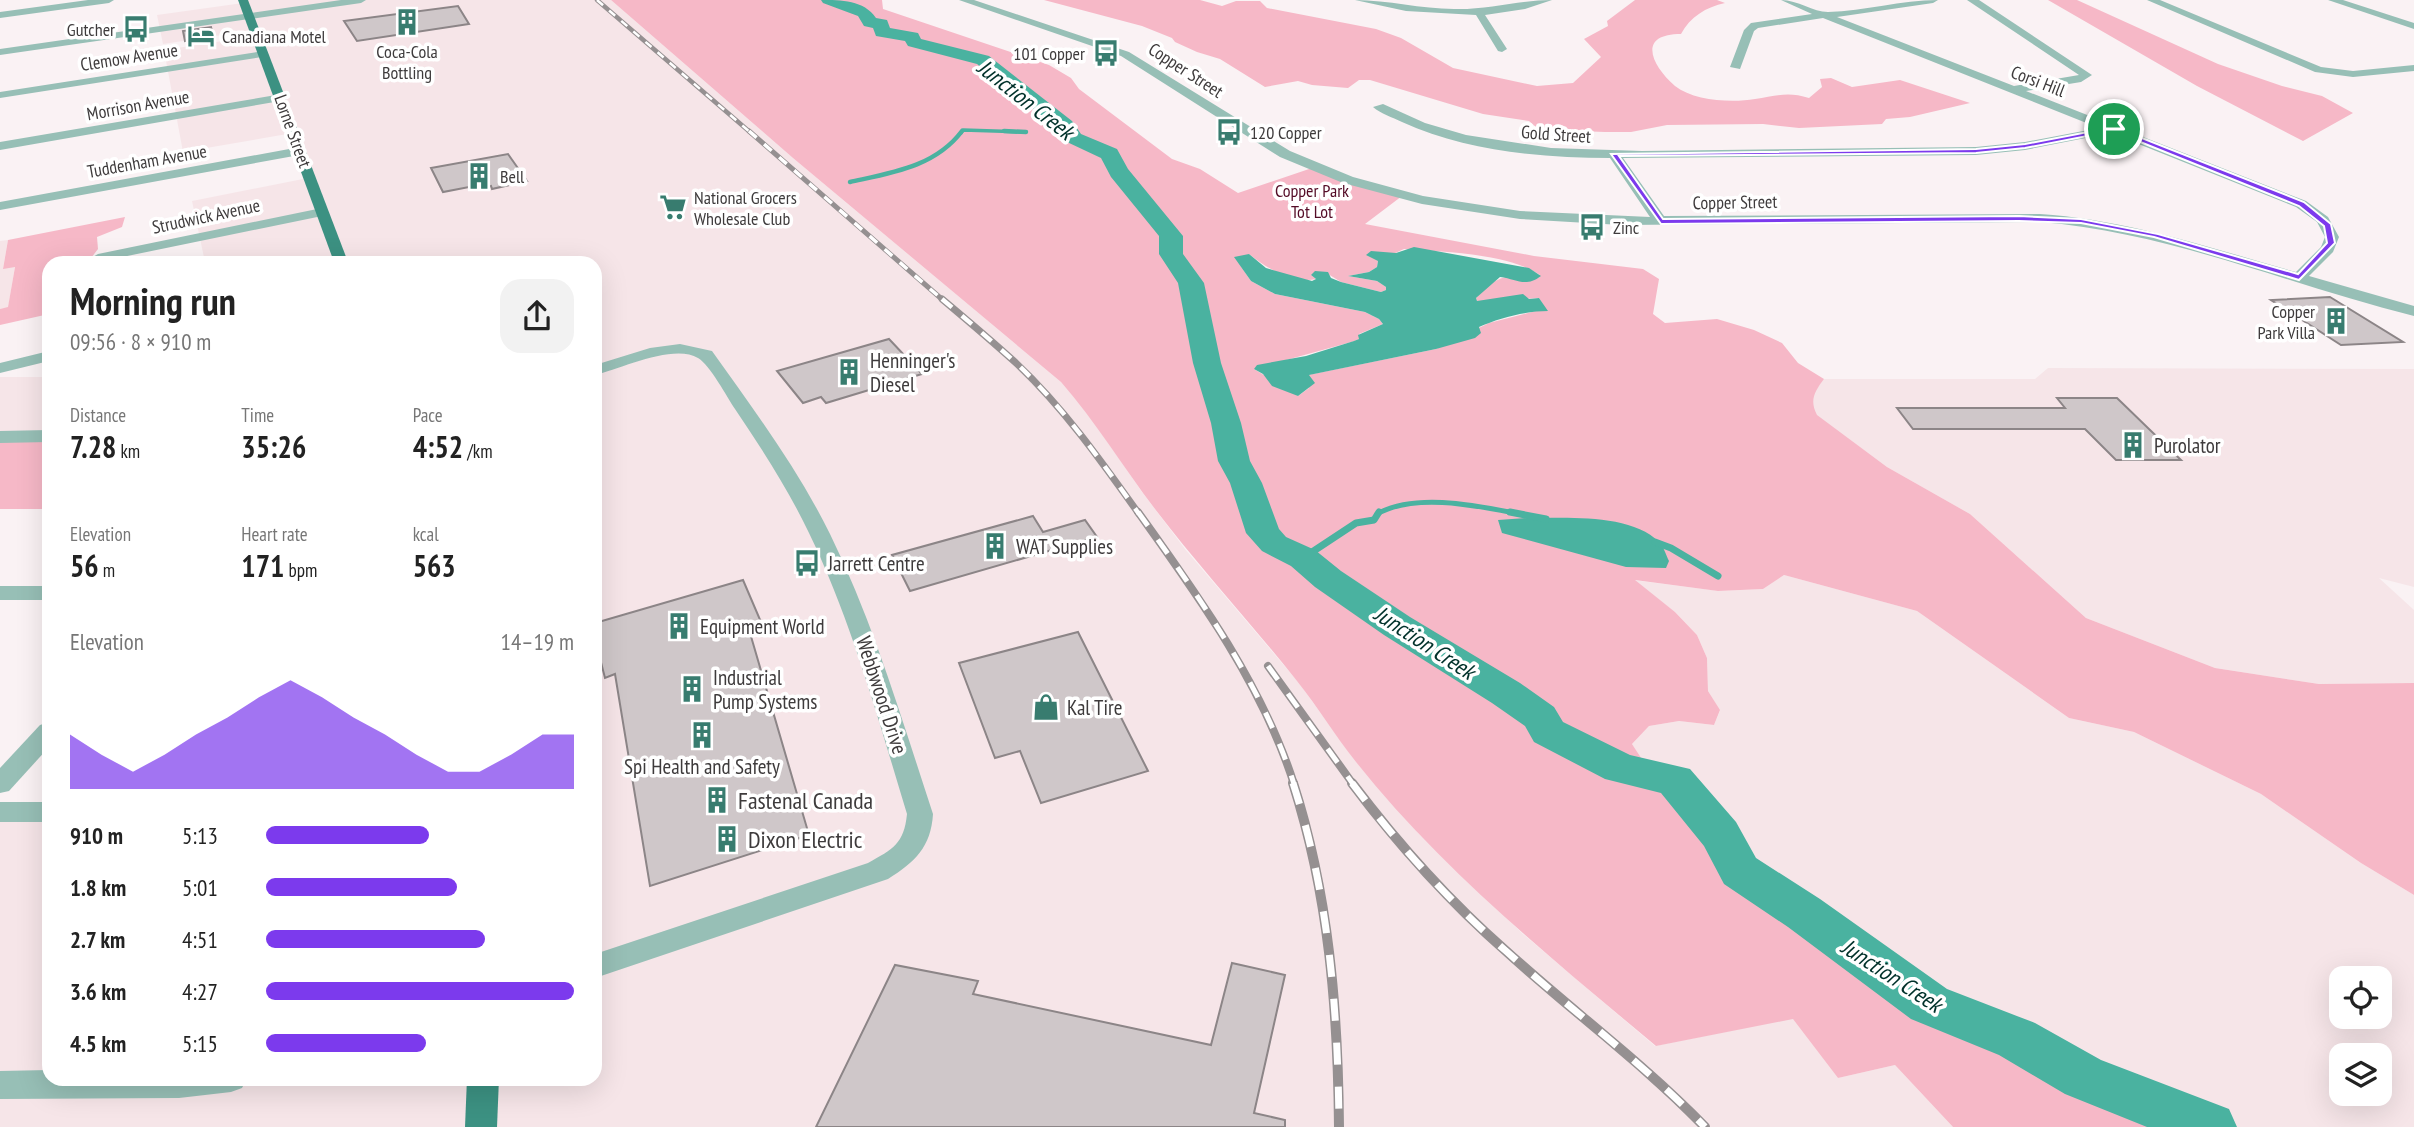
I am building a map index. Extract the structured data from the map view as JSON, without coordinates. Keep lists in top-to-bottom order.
{
  "streets": {
    "main road": ["Lorne Street"],
    "street": [
      "Clemow Avenue",
      "Copper Street",
      "Corsi Hill",
      "Morrison Avenue",
      "Gold Street",
      "Tuddenham Avenue",
      "Strudwick Avenue",
      "Webbwood Drive"
    ]
  },
  "crossings": [
    ["Clemow Avenue", "Lorne Street"],
    ["Copper Street", "Corsi Hill"],
    ["Corsi Hill", "Gold Street"],
    ["Morrison Avenue", "Lorne Street"],
    ["Lorne Street", "Tuddenham Avenue"],
    ["Lorne Street", "Strudwick Avenue"]
  ],
  "water": ["Junction Creek"],
  "parks": ["Copper Park Tot Lot"],
  "places": {
    "building": [
      "Coca-Cola Bottling",
      "Bell",
      "Copper Park Villa",
      "Henninger's Diesel",
      "Purolator",
      "WAT Supplies",
      "Equipment World",
      "Industrial Pump Systems",
      "Spi Health and Safety",
      "Fastenal Canada",
      "Dixon Electric"
    ],
    "bus stop": [
      "Gutcher",
      "101 Copper",
      "120 Copper",
      "Zinc",
      "Jarrett Centre"
    ],
    "hotel": ["Canadiana Motel"],
    "supermarket": ["National Grocers Wholesale Club"],
    "shop": ["Kal Tire"]
  },
  "page": {
    "heading": ["Morning run", "09:56 · 8 × 910 m"],
    "stats": [
      ["Distance", "7.28 km"],
      ["Time", "35:26"],
      ["Pace", "4:52 /km"],
      ["Elevation", "56 m"],
      ["Heart rate", "171 bpm"],
      ["kcal", "563"]
    ],
    "chart": ["Elevation", "14–19 m"],
    "list": [
      {
        "name": "910 m",
        "note": "5:13"
      },
      {
        "name": "1.8 km",
        "note": "5:01"
      },
      {
        "name": "2.7 km",
        "note": "4:51"
      },
      {
        "name": "3.6 km",
        "note": "4:27"
      },
      {
        "name": "4.5 km",
        "note": "5:15"
      }
    ]
  }
}
